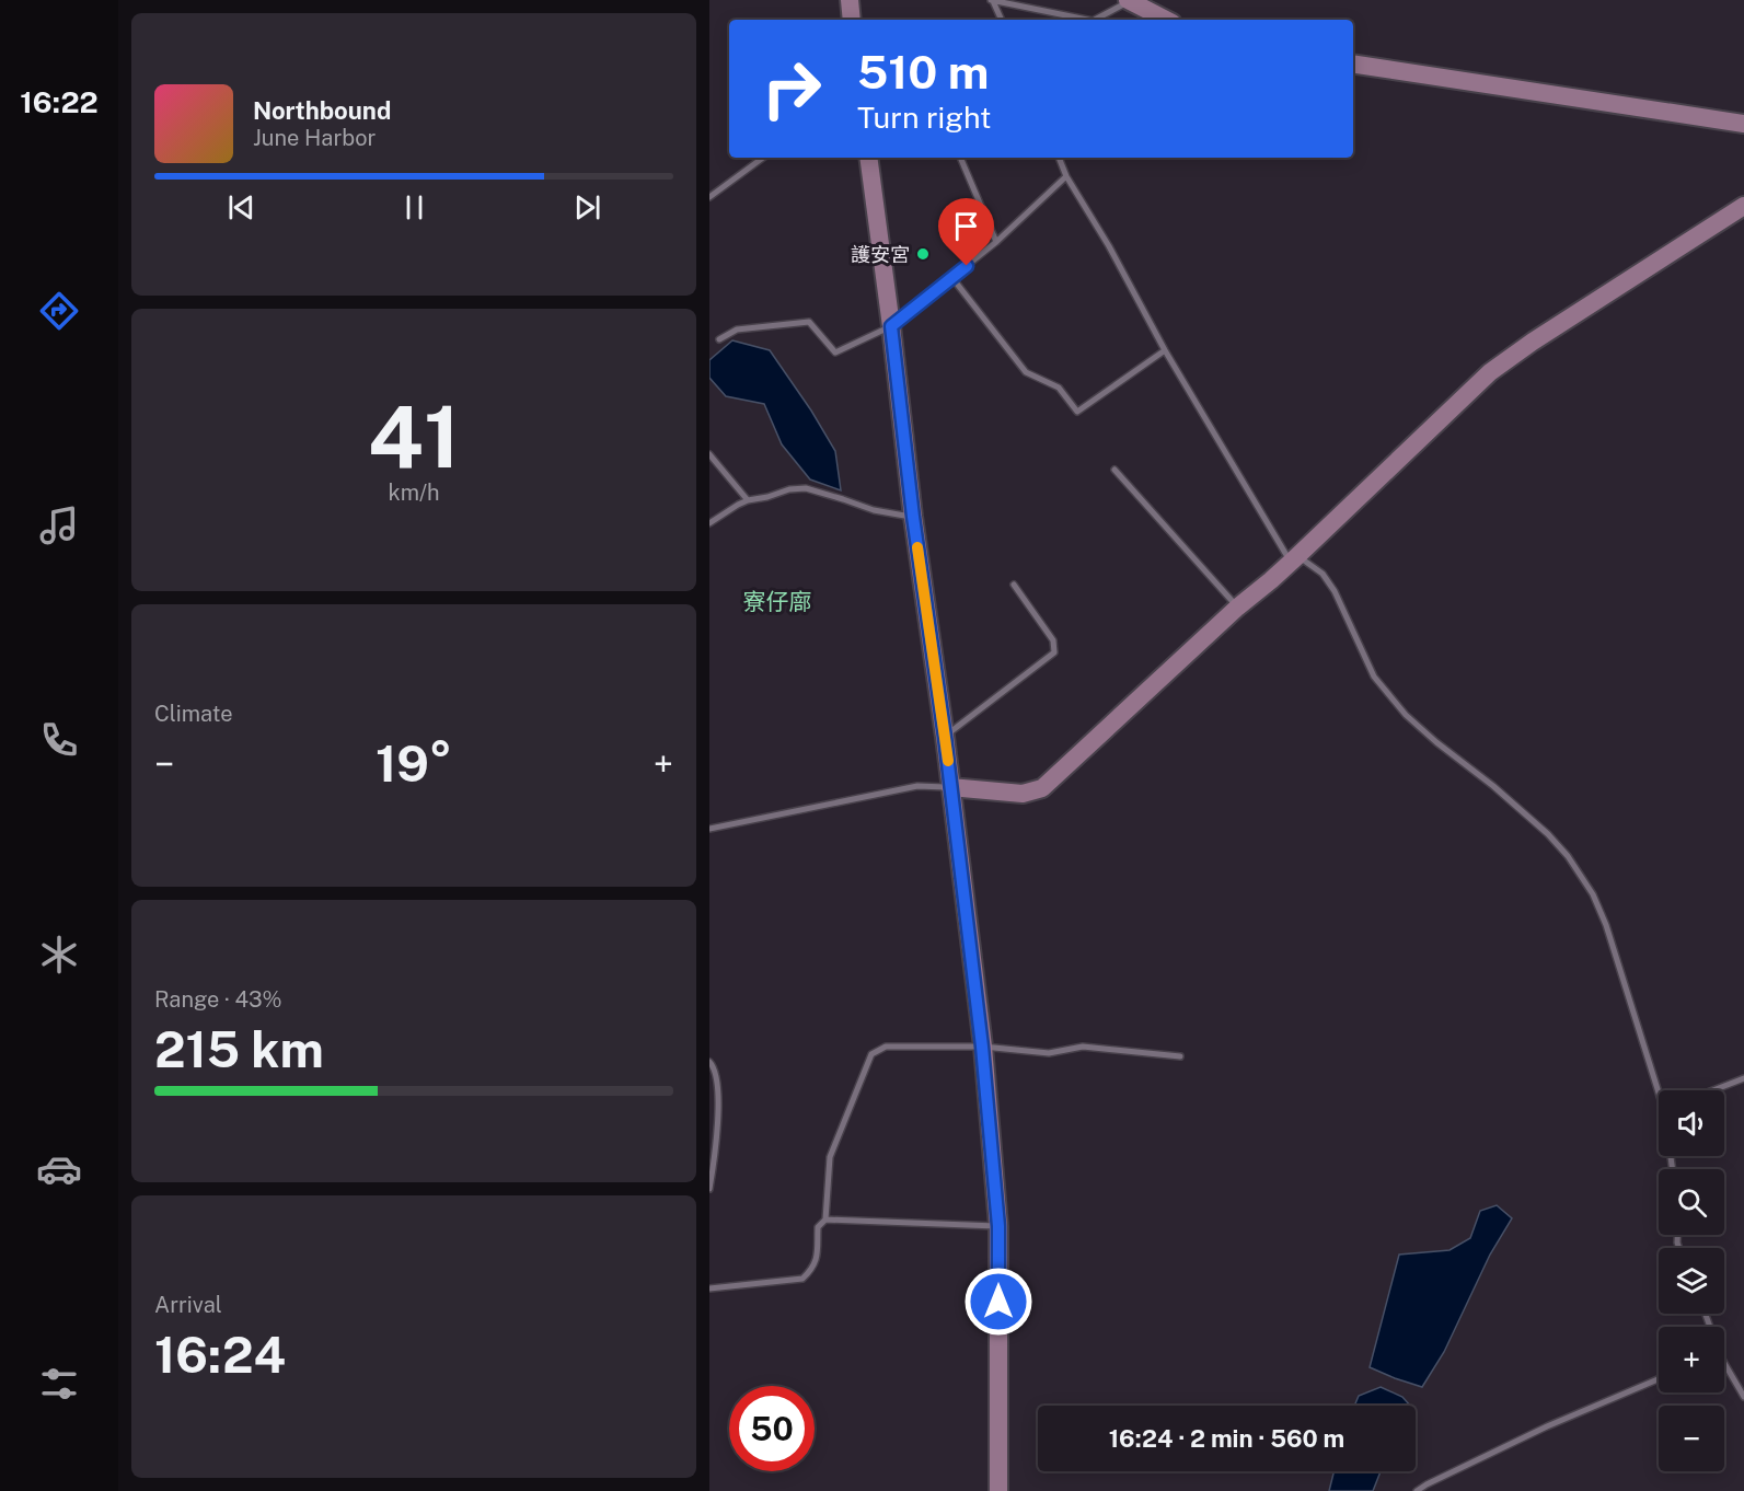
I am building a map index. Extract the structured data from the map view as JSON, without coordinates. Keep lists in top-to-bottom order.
{
  "districts": ["寮仔廍"],
  "places": ["護安宮"],
  "page": {
    "tabs": "16:22",
    "turn": ["510 m", "Turn right"],
    "song": ["Northbound", "June Harbor"],
    "tile": [
      ["41", "km/h"],
      "Climate",
      ["Range · 43%", "215 km"],
      ["Arrival", "16:24"]
    ],
    "heat": ["−", "19°", "+"],
    "map_buttons": ["+", "−"],
    "limit": "50",
    "trip": "16:24 · 2 min · 560 m"
  }
}
